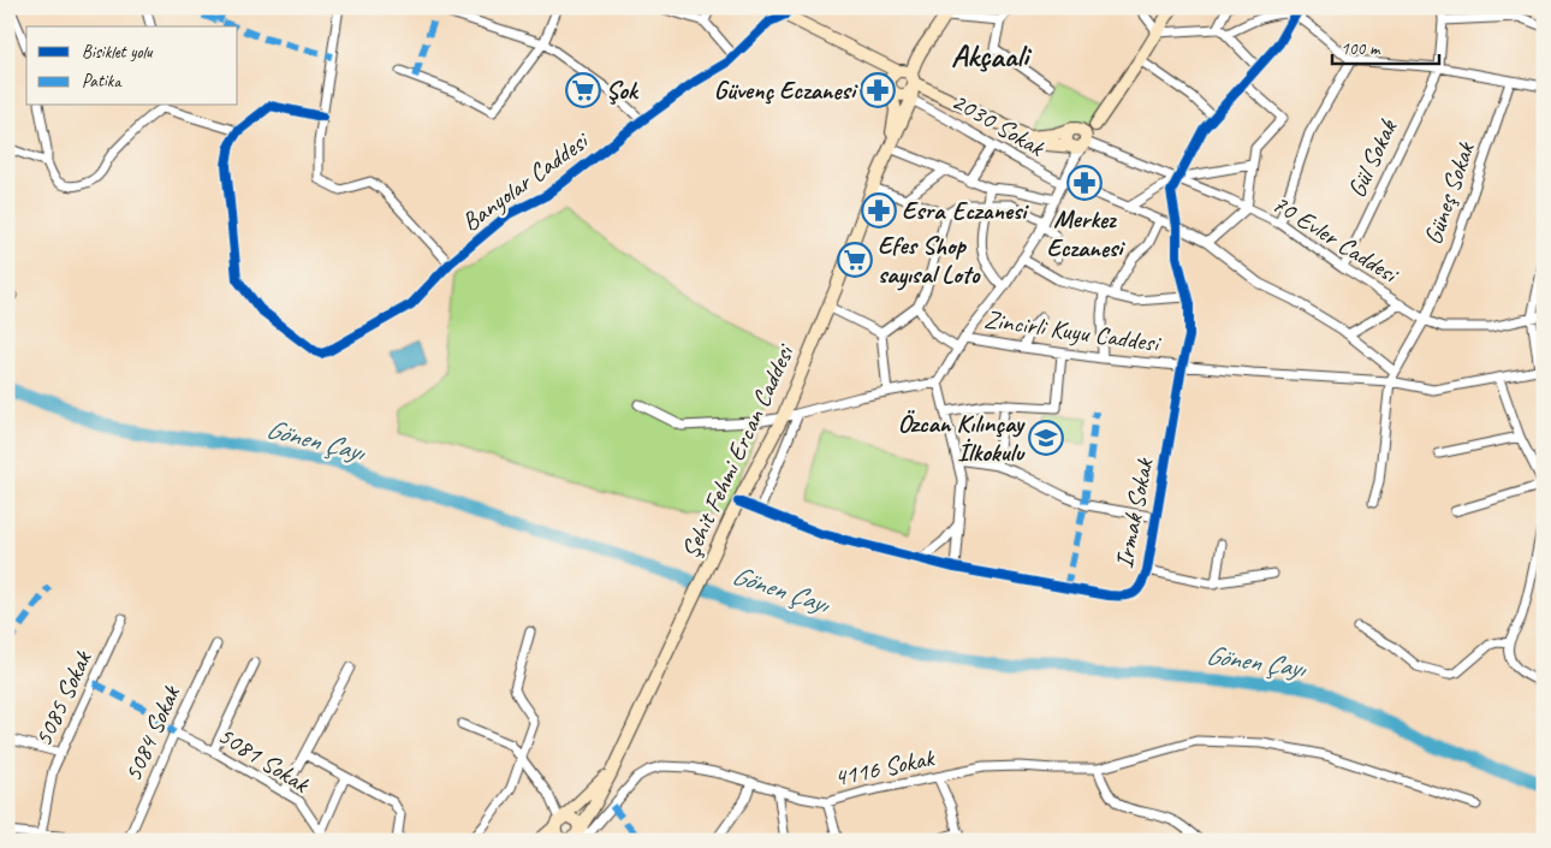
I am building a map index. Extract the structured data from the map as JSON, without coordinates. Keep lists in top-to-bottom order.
{
  "streets": {
    "main road": ["Şehit Fehmi Ercan Caddesi"],
    "street": [
      "2030 Sokak",
      "Gül Sokak",
      "Banyolar Caddesi",
      "Güneş Sokak",
      "70 Evler Caddesi",
      "Zincirli Kuyu Caddesi",
      "Irmak Sokak",
      "5085 Sokak",
      "5084 Sokak",
      "5081 Sokak",
      "4116 Sokak"
    ]
  },
  "crossings": [
    ["2030 Sokak", "Güneş Sokak"],
    ["2030 Sokak", "Şehit Fehmi Ercan Caddesi"],
    ["2030 Sokak", "Irmak Sokak"],
    ["Gül Sokak", "70 Evler Caddesi"],
    ["Güneş Sokak", "70 Evler Caddesi"],
    ["Güneş Sokak", "Zincirli Kuyu Caddesi"],
    ["70 Evler Caddesi", "Irmak Sokak"],
    ["Zincirli Kuyu Caddesi", "Irmak Sokak"],
    ["Şehit Fehmi Ercan Caddesi", "Irmak Sokak"],
    ["Şehit Fehmi Ercan Caddesi", "4116 Sokak"],
    ["5084 Sokak", "5081 Sokak"]
  ],
  "districts": ["Akçaali"],
  "water": ["Gönen Çayı"],
  "places": {
    "supermarket": ["Şok", "Efes Shop sayısal Loto"],
    "pharmacy": ["Güvenç Eczanesi", "Merkez Eczanesi", "Esra Eczanesi"],
    "school or university": ["Özcan Kılınçay İlkokulu"]
  },
  "legend": ["Bisiklet yolu", "Patika"],
  "scale_bar": "100 m"
}
